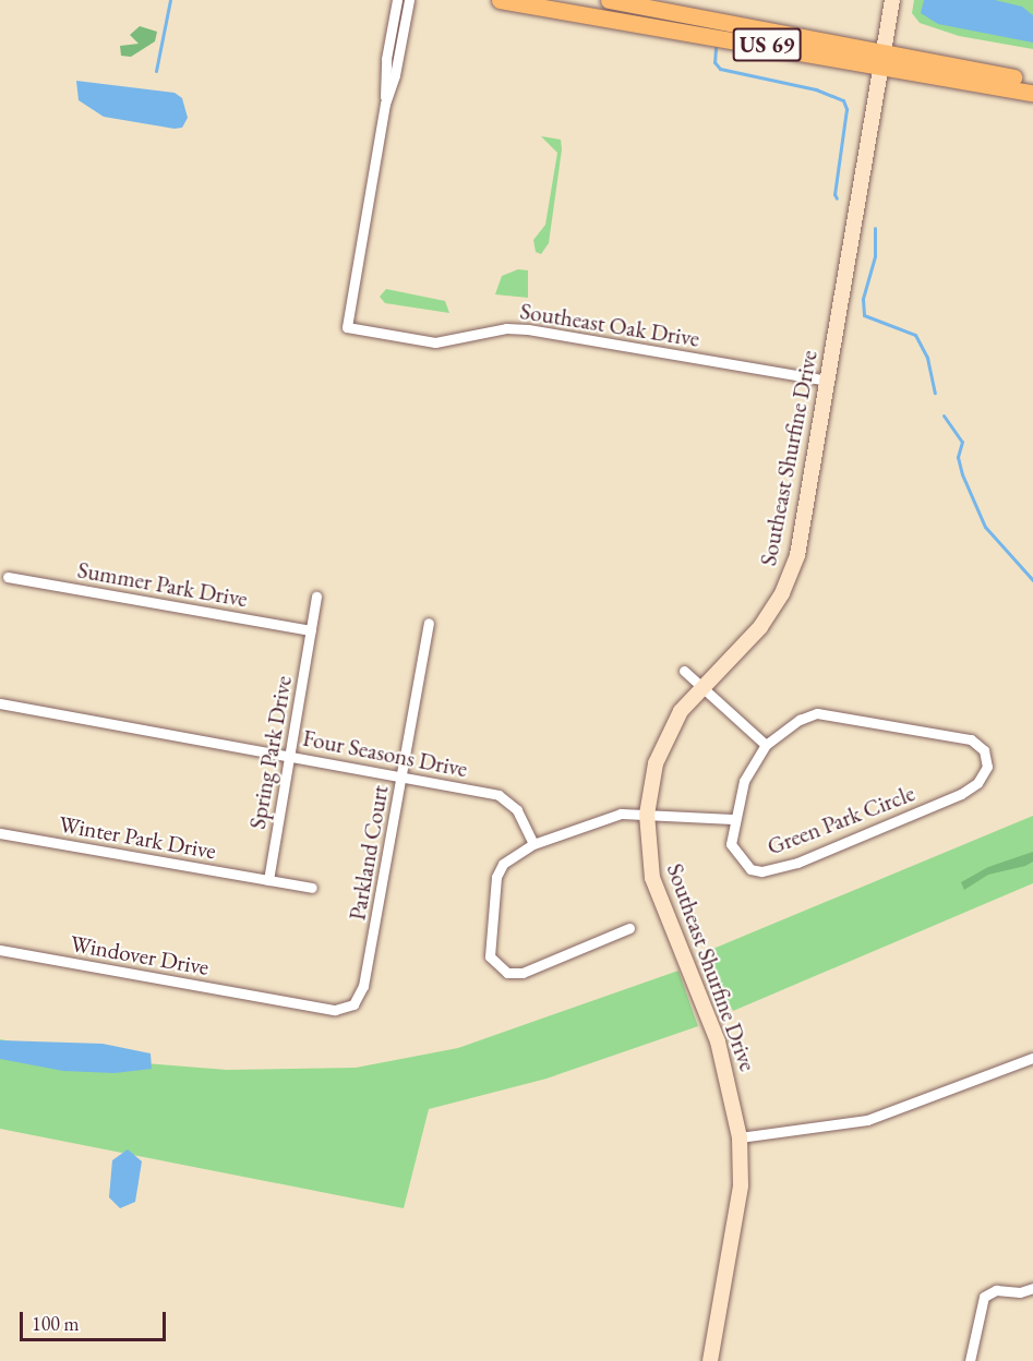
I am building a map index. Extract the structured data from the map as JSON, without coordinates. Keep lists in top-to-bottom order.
{
  "streets": {
    "main road": ["US 69"],
    "street": [
      "Southeast Oak Drive",
      "Southeast Shurfine Drive",
      "Summer Park Drive",
      "Spring Park Drive",
      "Four Seasons Drive",
      "Green Park Circle",
      "Winter Park Drive",
      "Parkland Court",
      "Windover Drive"
    ]
  },
  "crossings": [
    ["US 69", "Southeast Shurfine Drive"],
    ["Southeast Oak Drive", "Southeast Shurfine Drive"],
    ["Summer Park Drive", "Spring Park Drive"],
    ["Spring Park Drive", "Four Seasons Drive"],
    ["Spring Park Drive", "Winter Park Drive"],
    ["Four Seasons Drive", "Parkland Court"],
    ["Parkland Court", "Windover Drive"]
  ],
  "scale_bar": "100 m"
}
